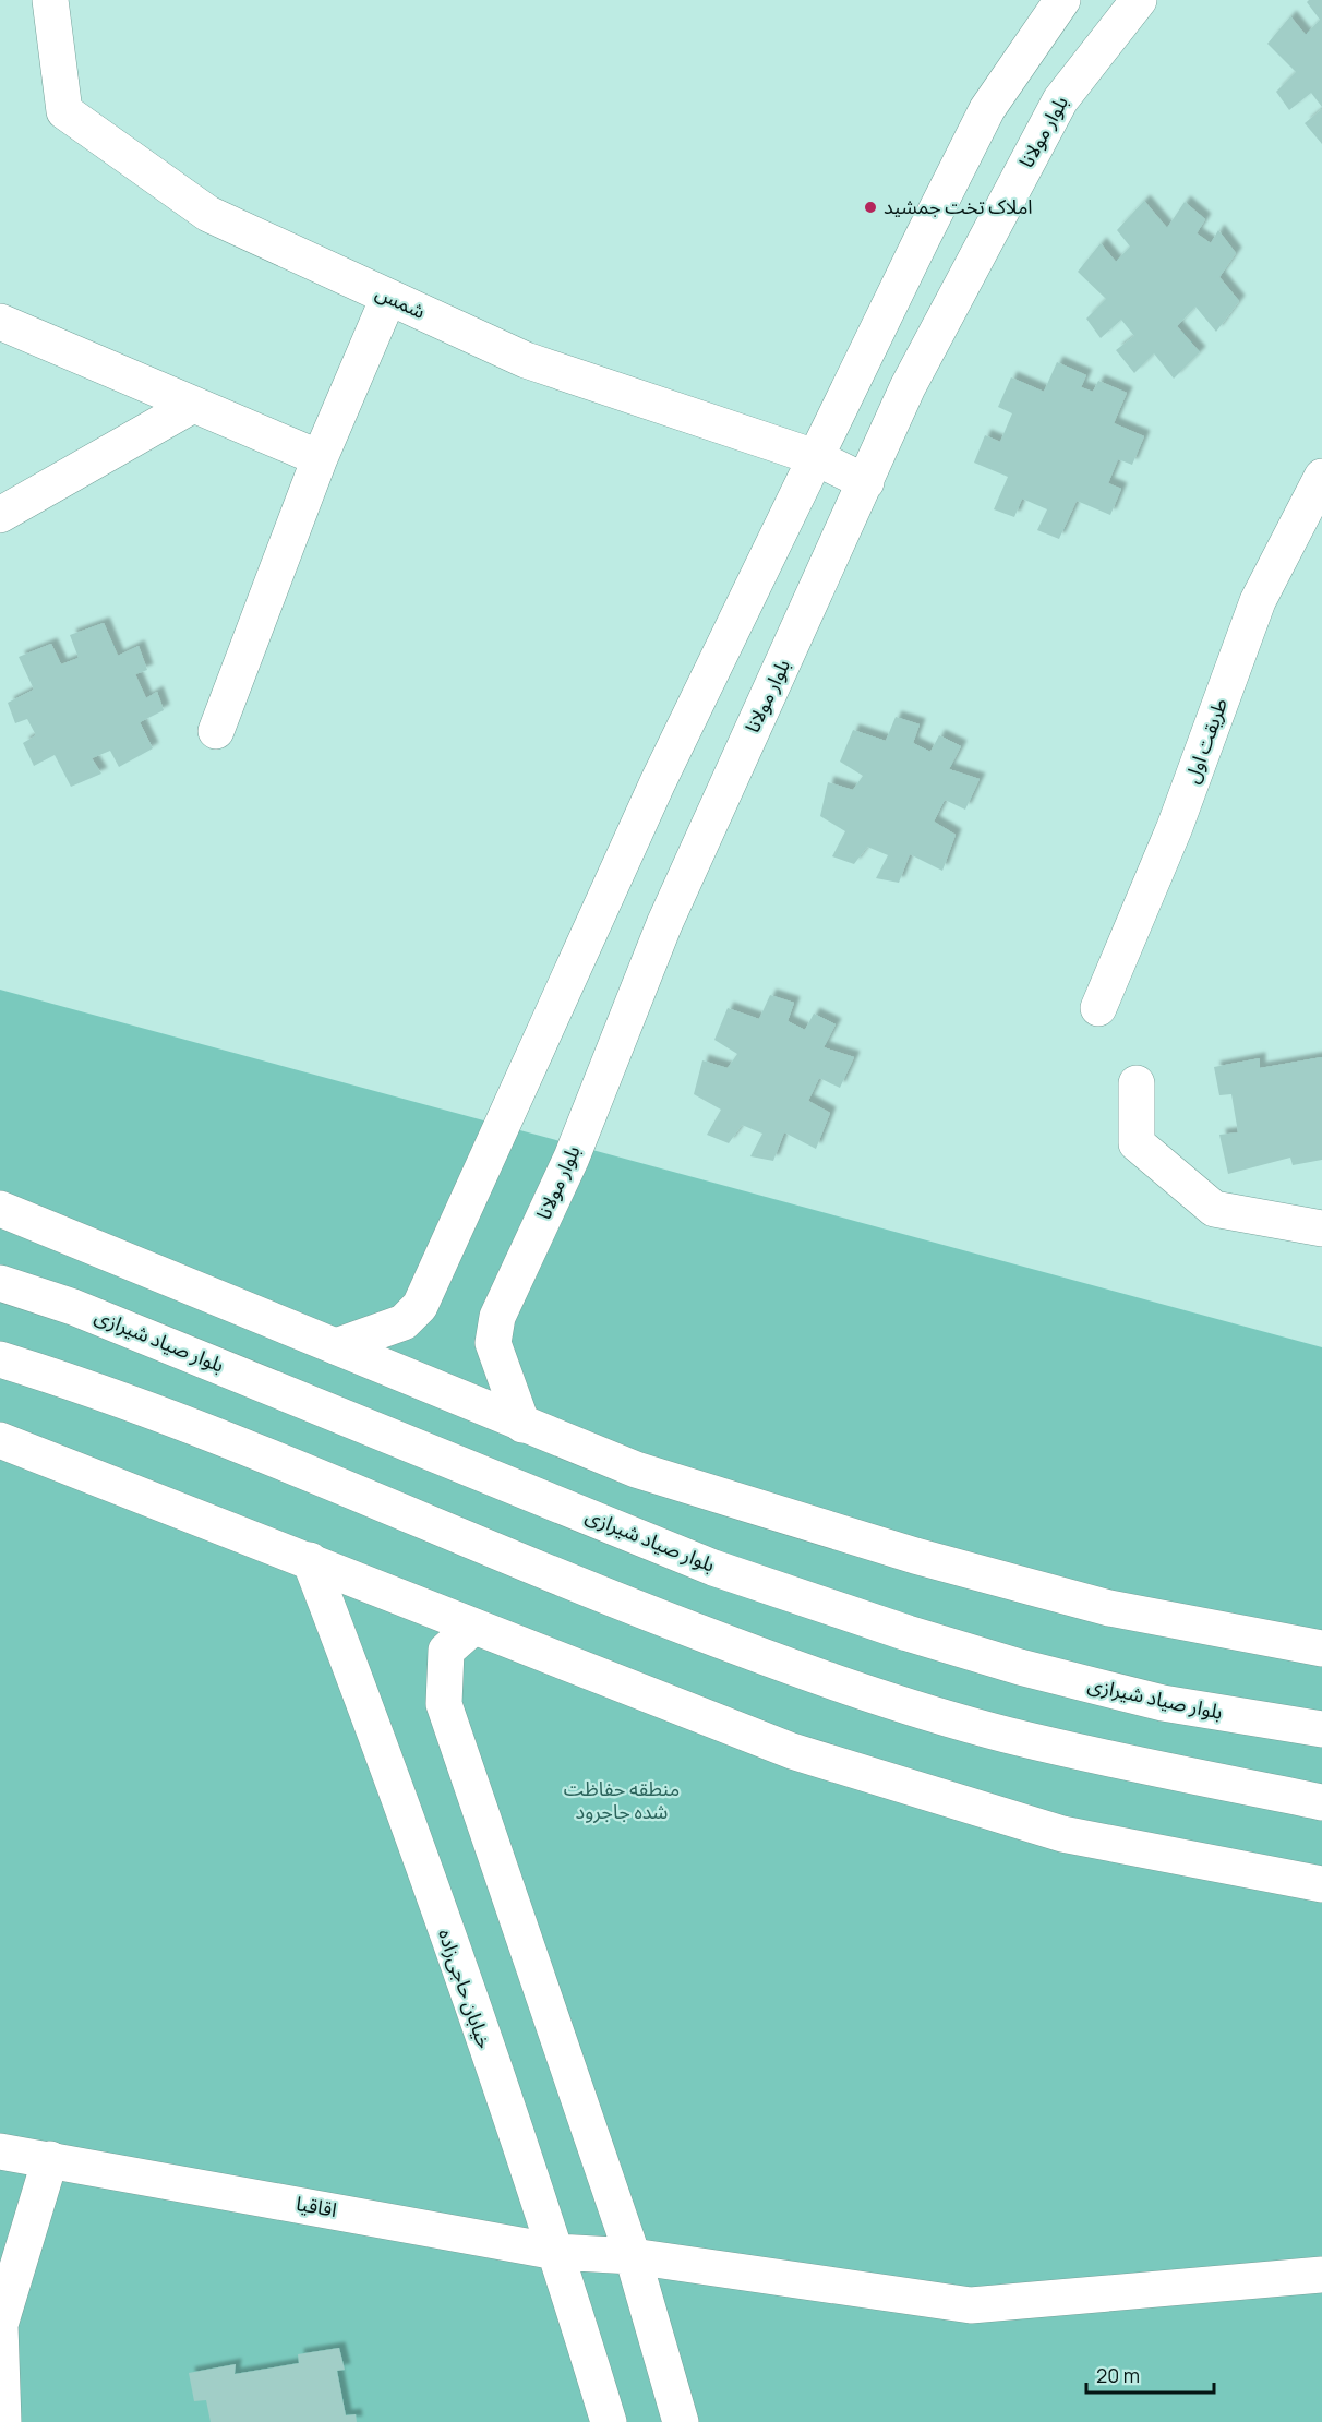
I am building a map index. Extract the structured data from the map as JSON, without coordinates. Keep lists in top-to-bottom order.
{
  "streets": {
    "street": [
      "بلوار مولانا",
      "شمس",
      "طریقت اول",
      "بلوار صیاد شیرازی",
      "خیابان حاجی‌زاده",
      "اقاقیا"
    ]
  },
  "crossings": [
    ["بلوار مولانا", "شمس"],
    ["خیابان حاجی‌زاده", "اقاقیا"]
  ],
  "parks": ["منطقه حفاظت شده جاجرود"],
  "places": ["املاک تخت جمشید"],
  "scale_bar": "20 m"
}
